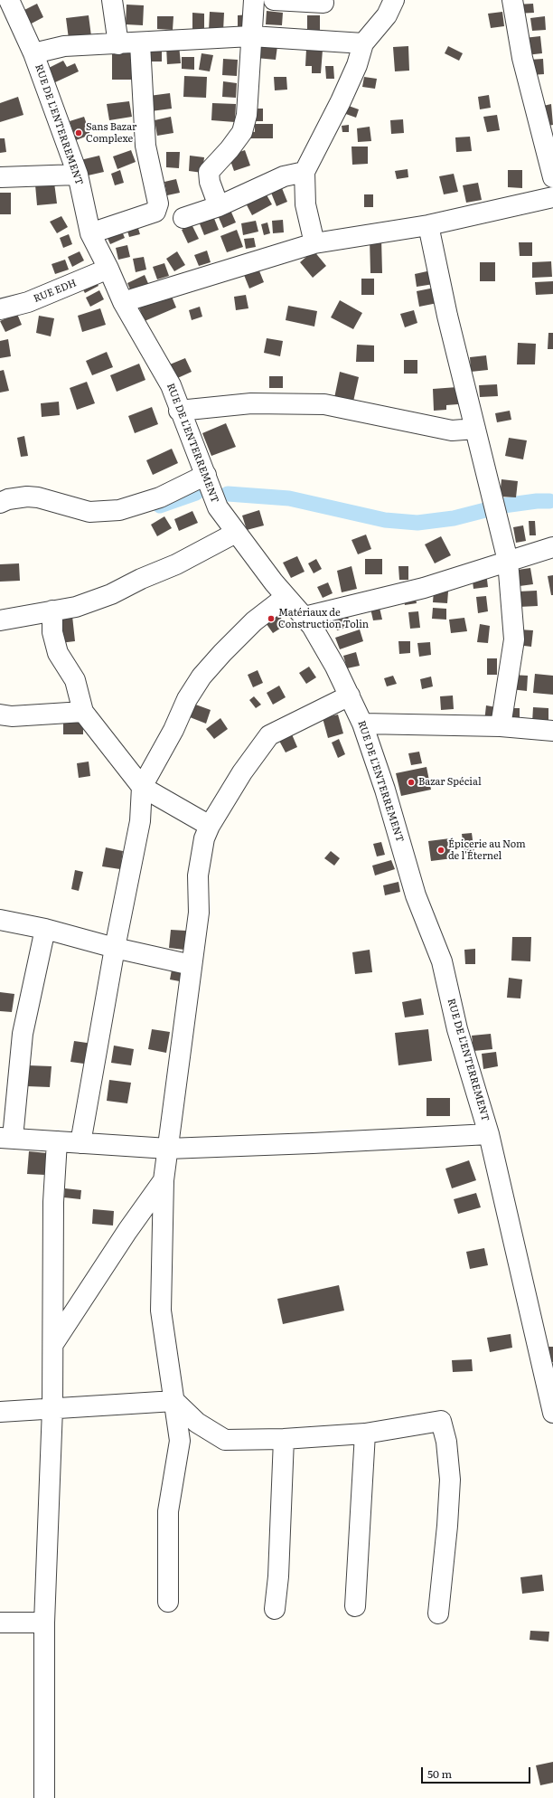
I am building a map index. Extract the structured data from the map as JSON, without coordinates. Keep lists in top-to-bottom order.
{
  "streets": {
    "street": ["RUE DE L'ENTERREMENT", "RUE EDH"]
  },
  "crossings": [
    ["RUE DE L'ENTERREMENT", "RUE EDH"]
  ],
  "places": [
    "Sans Bazar Complexe",
    "Matériaux de Construction Tolin",
    "Bazar Spécial",
    "Épicerie au Nom de l'Éternel"
  ],
  "scale_bar": "50 m"
}
